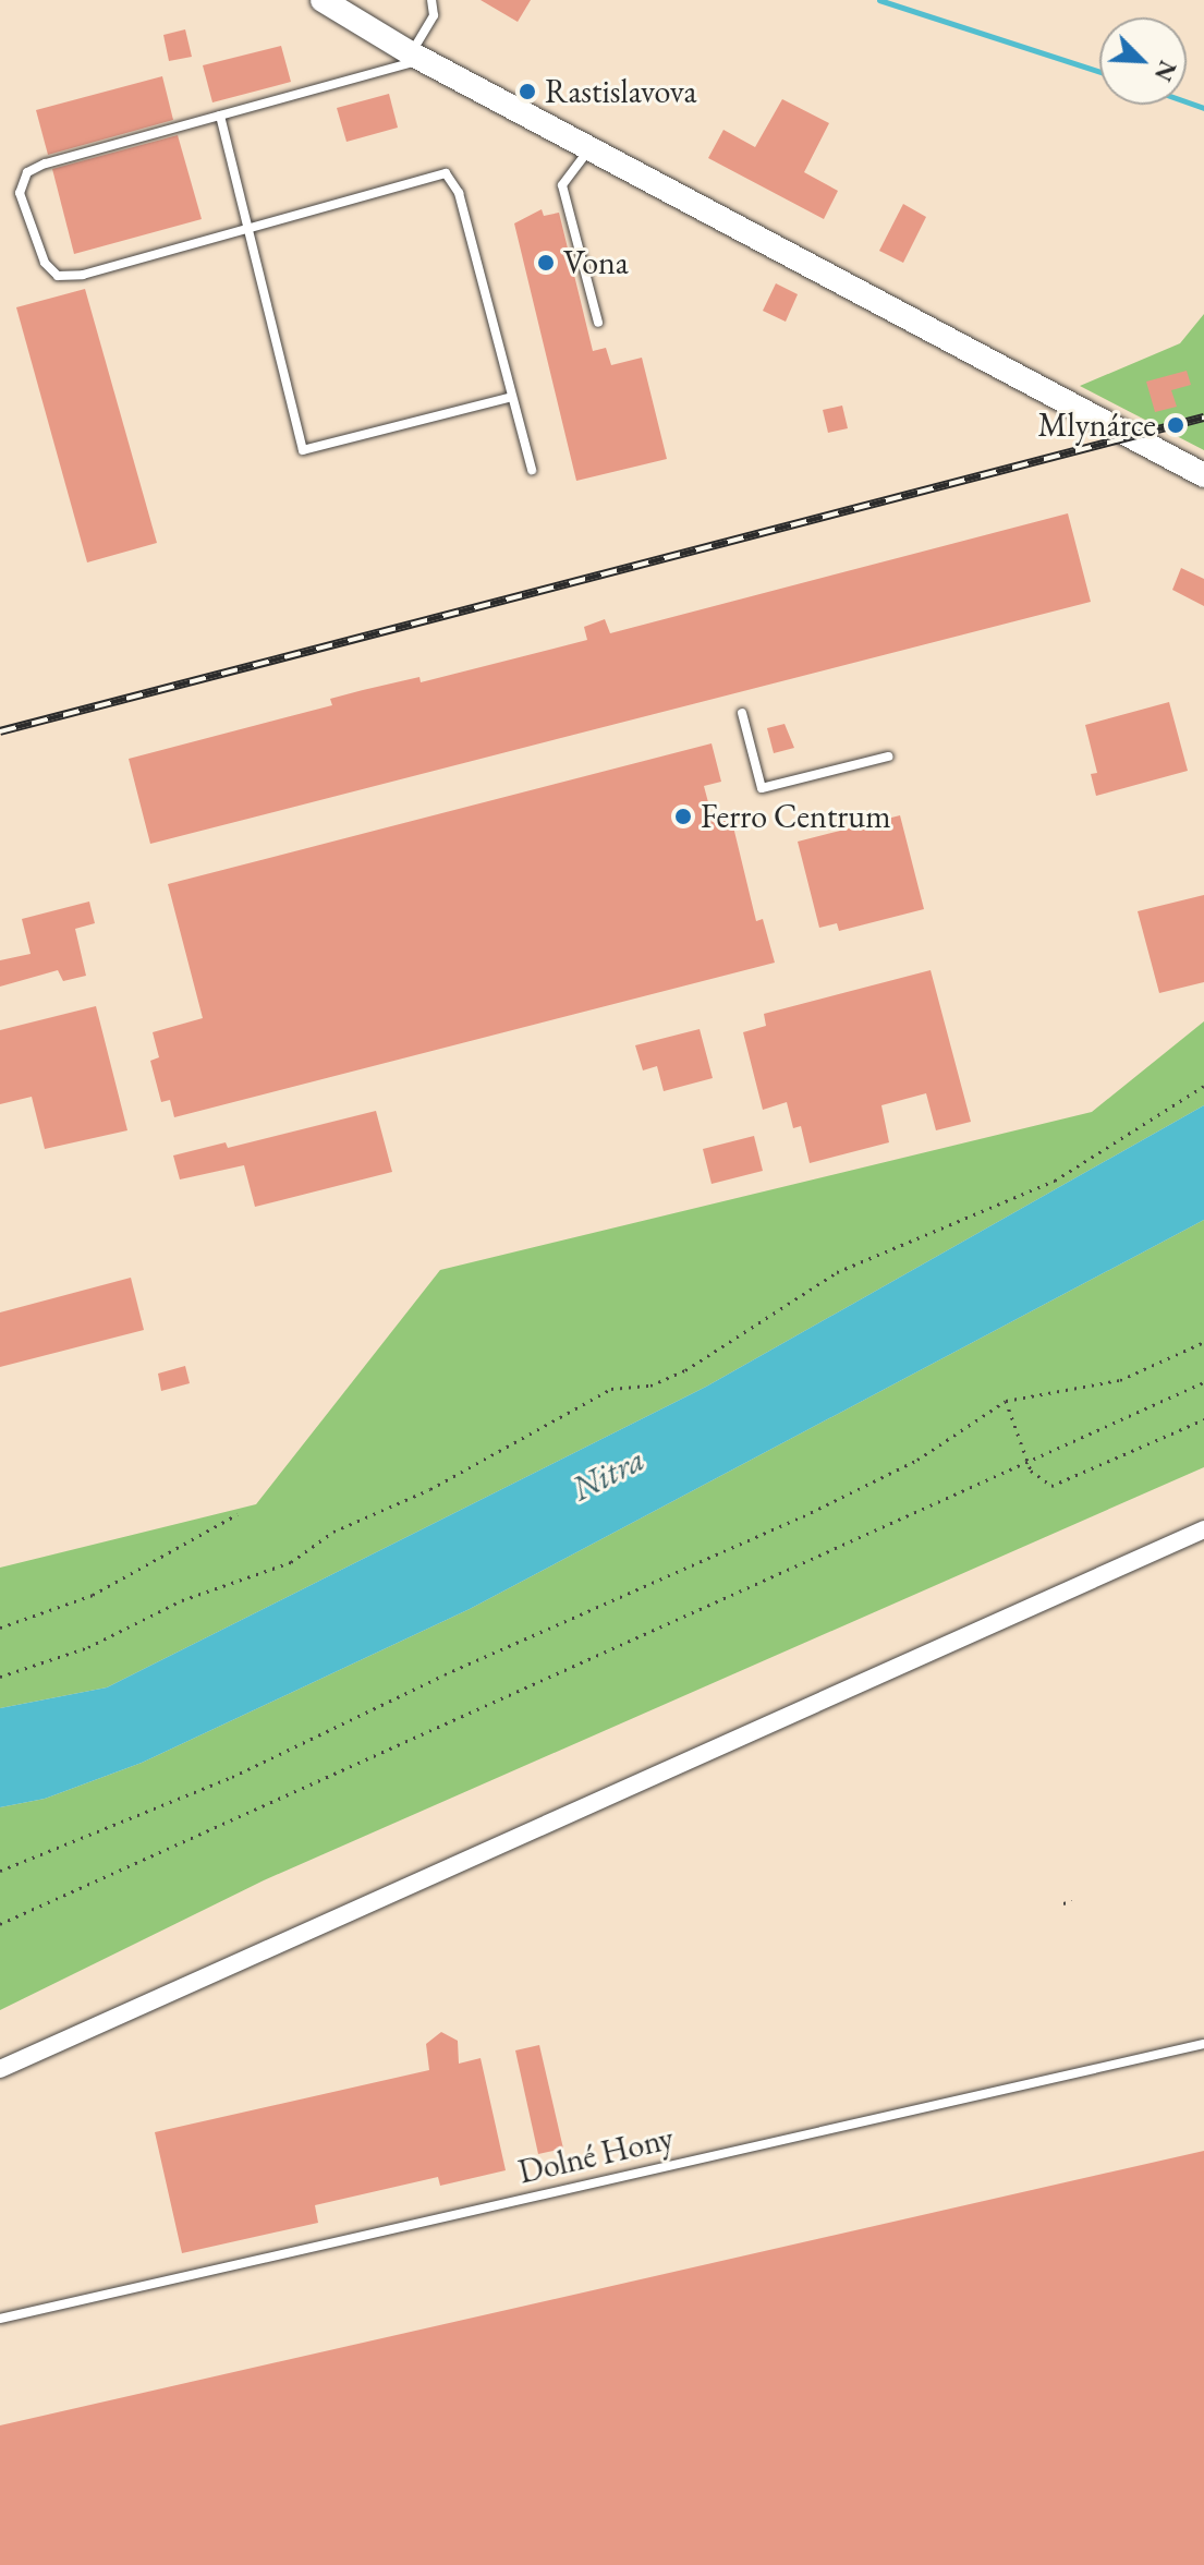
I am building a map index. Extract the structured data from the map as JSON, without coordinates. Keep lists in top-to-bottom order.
{
  "streets": {
    "lane": ["Dolné Hony"]
  },
  "water": ["Nitra"],
  "places": [
    "Rastislavova",
    "Vona",
    "Mlynárce",
    "Ferro Centrum"
  ],
  "north": "bottom right"
}
